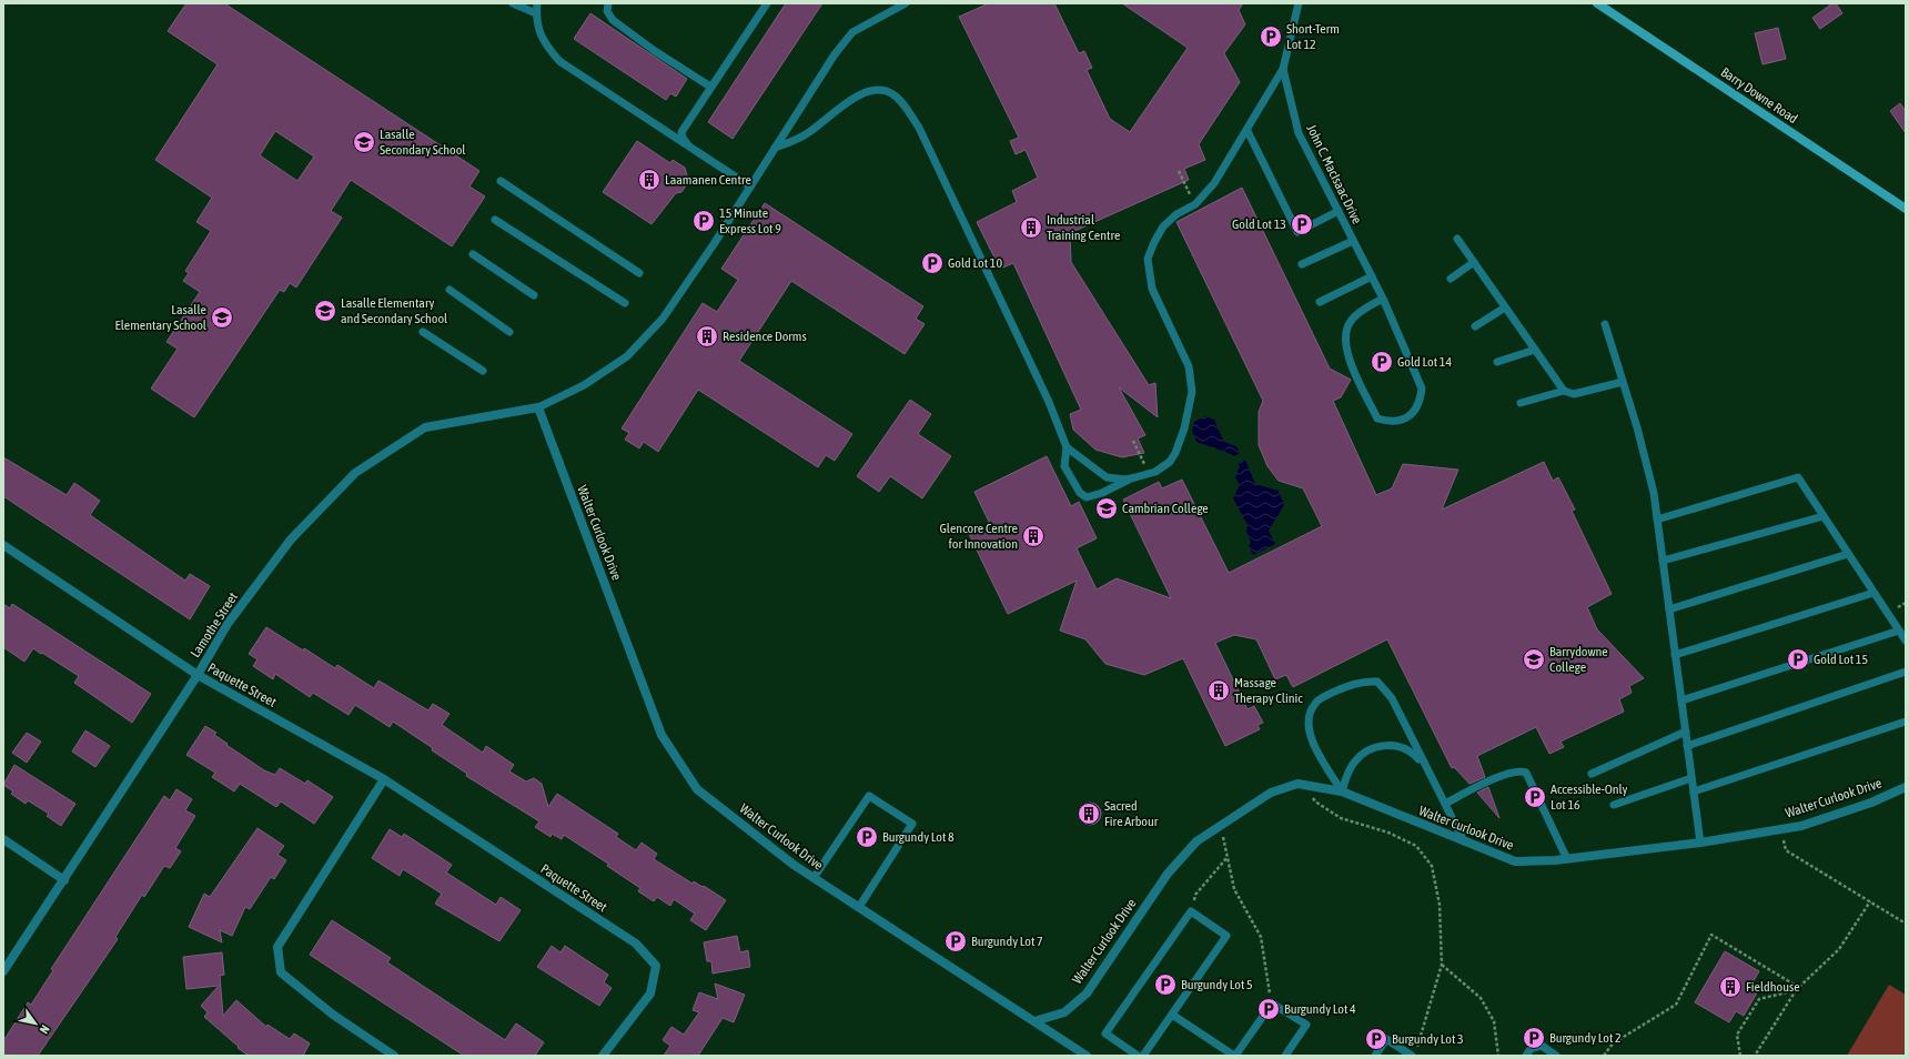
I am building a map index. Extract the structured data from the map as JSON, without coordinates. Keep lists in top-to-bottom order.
{
  "streets": {
    "main road": ["Barry Downe Road"],
    "street": ["Walter Curlook Drive", "Lamothe Street", "Paquette Street"],
    "lane": ["John C. MacIsaac Drive"]
  },
  "crossings": [
    ["Walter Curlook Drive", "Lamothe Street"],
    ["Lamothe Street", "Paquette Street"]
  ],
  "places": {
    "parking": [
      "Short-Term Lot 12",
      "15 Minute Express Lot 9",
      "Gold Lot 13",
      "Gold Lot 10",
      "Gold Lot 14",
      "Gold Lot 15",
      "Accessible-Only Lot 16",
      "Burgundy Lot 8",
      "Burgundy Lot 7",
      "Burgundy Lot 5",
      "Burgundy Lot 4",
      "Burgundy Lot 2",
      "Burgundy Lot 3"
    ],
    "school or university": [
      "Lasalle Secondary School",
      "Lasalle Elementary and Secondary School",
      "Lasalle Elementary School",
      "Cambrian College",
      "Barrydowne College"
    ],
    "building": [
      "Laamanen Centre",
      "Industrial Training Centre",
      "Residence Dorms",
      "Glencore Centre for Innovation",
      "Massage Therapy Clinic",
      "Sacred Fire Arbour",
      "Fieldhouse"
    ]
  },
  "north": "bottom right"
}
